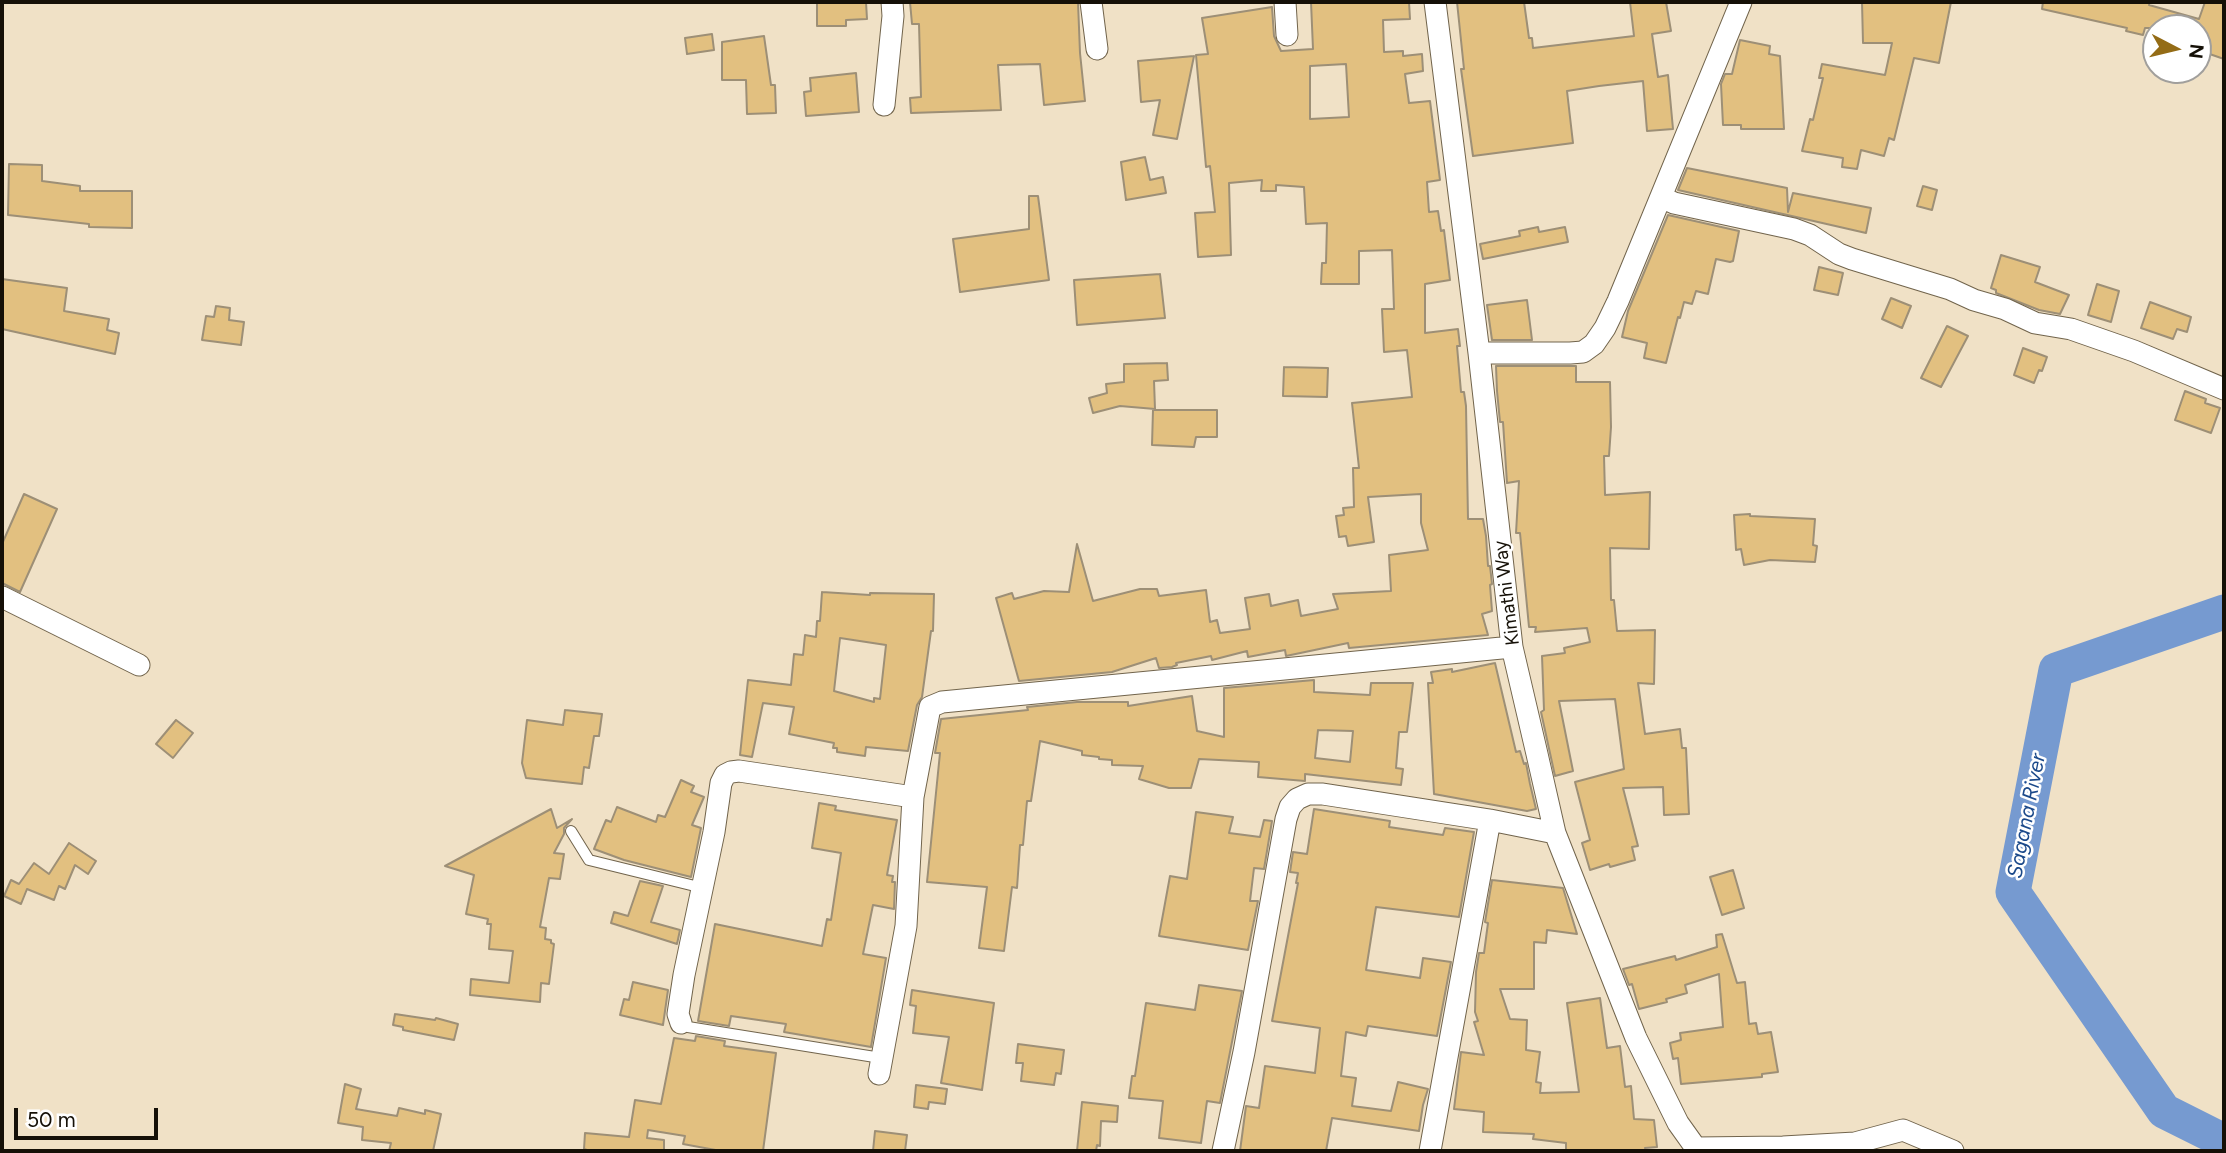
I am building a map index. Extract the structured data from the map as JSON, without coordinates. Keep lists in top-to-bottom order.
{
  "streets": {
    "street": ["Kimathi Way"]
  },
  "water": ["Sagana River"],
  "scale_bar": "50 m",
  "north": "right"
}
